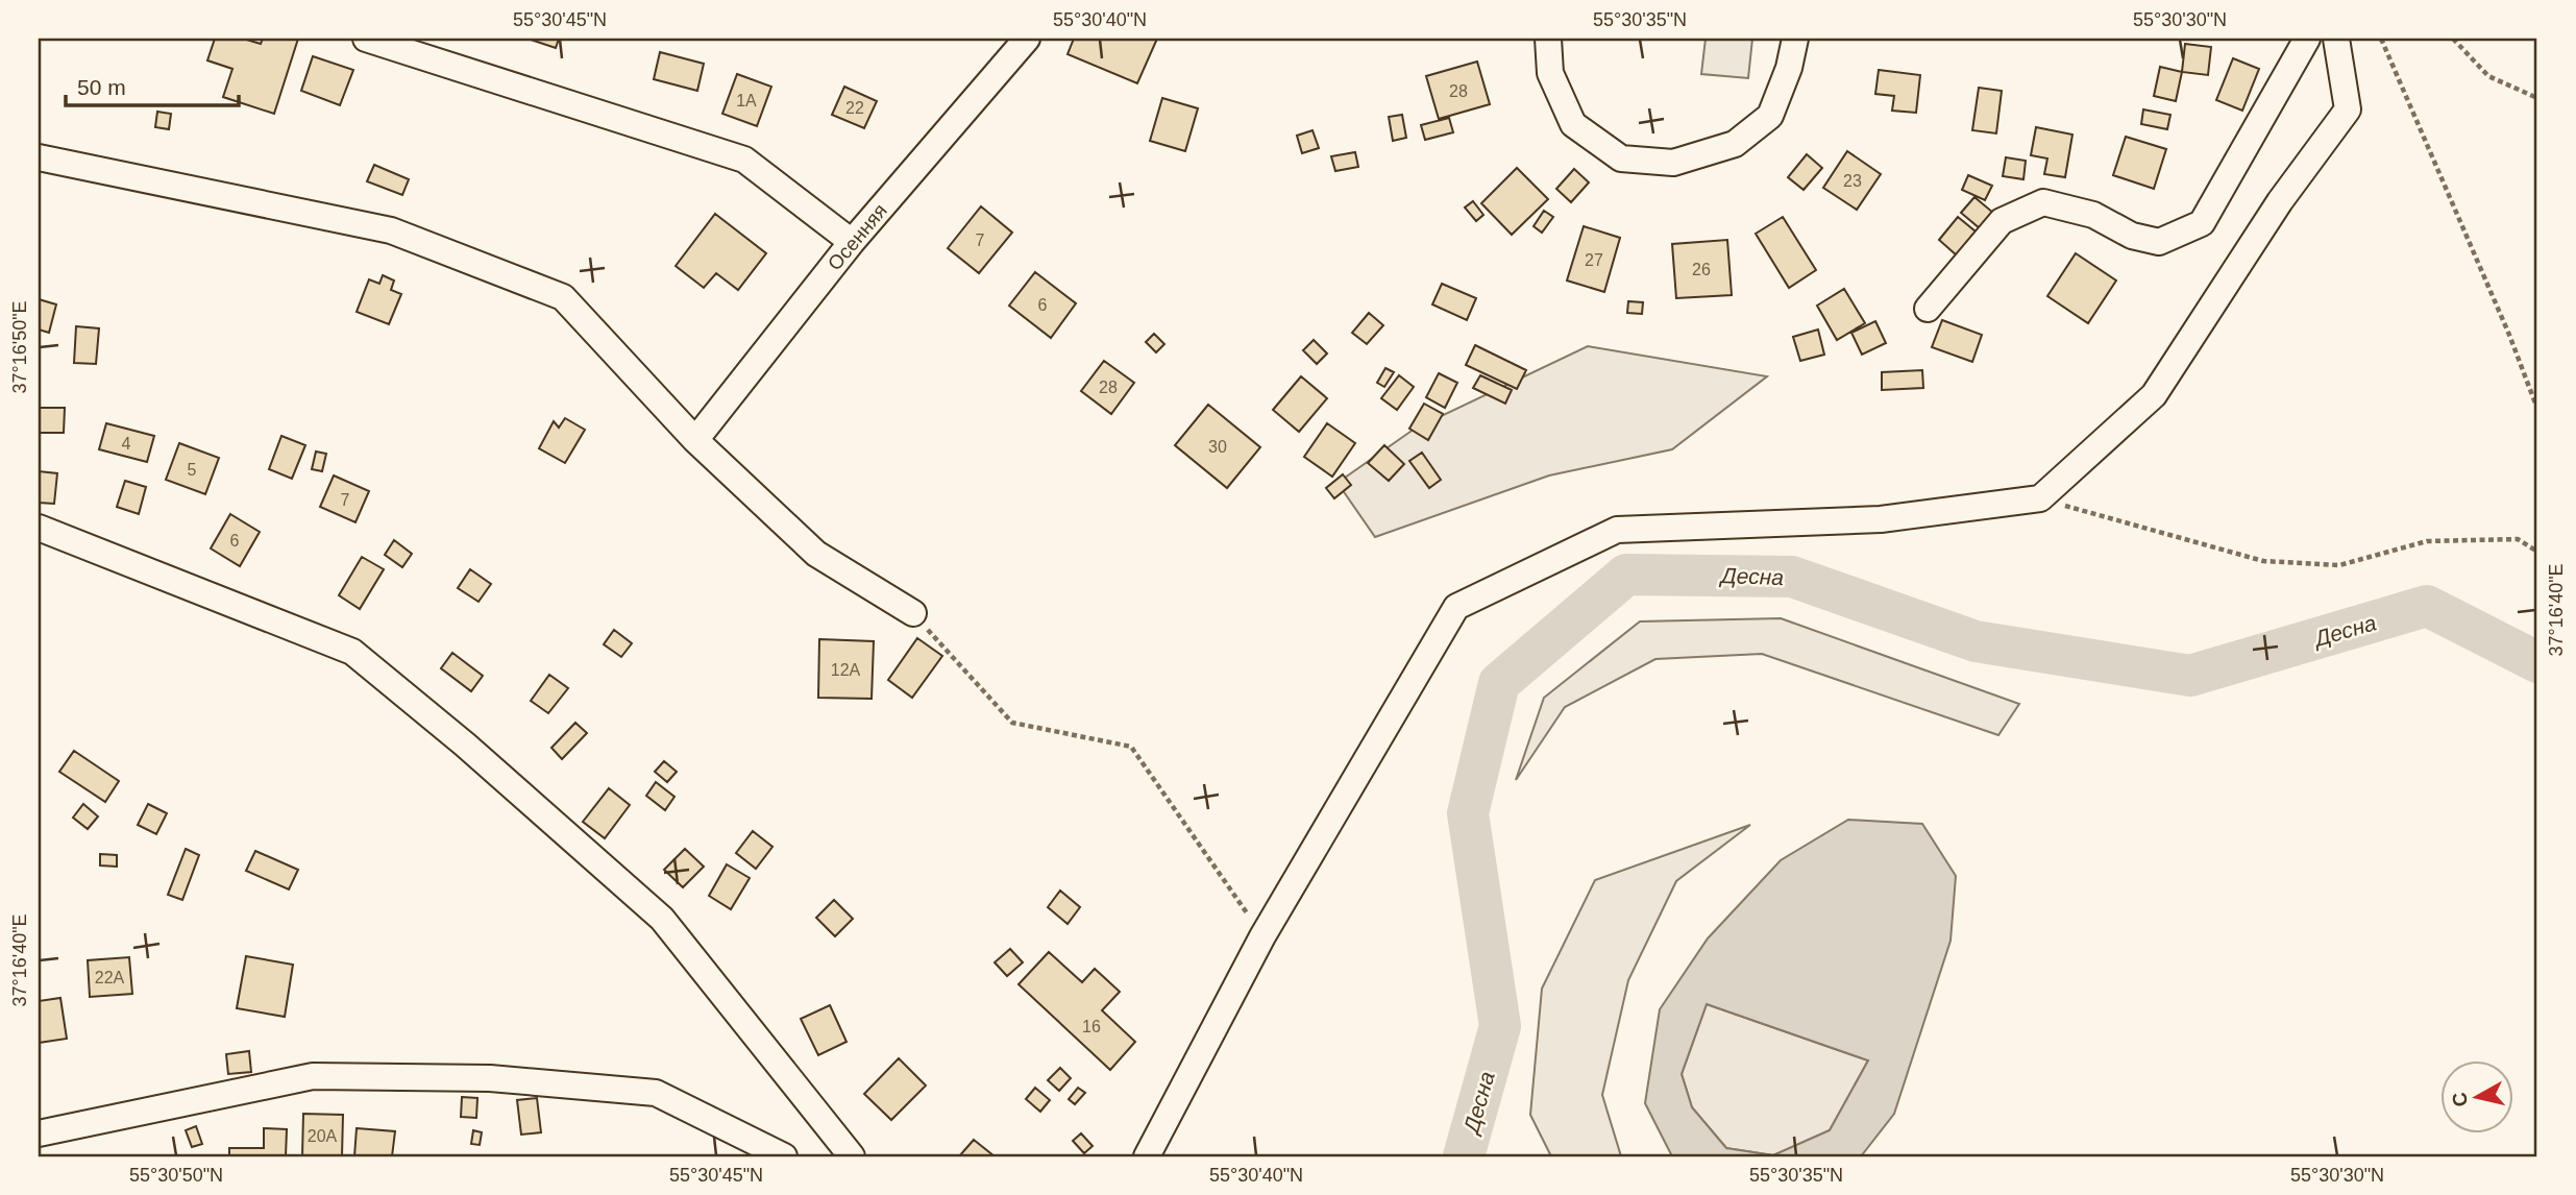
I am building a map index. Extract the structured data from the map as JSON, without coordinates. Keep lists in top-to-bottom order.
{
  "streets": {
    "street": ["Осенняя"]
  },
  "water": ["Десна"],
  "house_numbers": [
    "28",
    "1А",
    "22",
    "23",
    "7",
    "27",
    "26",
    "6",
    "28",
    "4",
    "30",
    "5",
    "7",
    "6",
    "12А",
    "22А",
    "16",
    "20А"
  ],
  "scale_bar": "50 m",
  "north": "left",
  "coordinates": [
    "55°30'45\"N",
    "55°30'40\"N",
    "55°30'35\"N",
    "55°30'30\"N",
    "37°16'50\"E",
    "37°16'40\"E",
    "55°30'50\"N"
  ]
}
